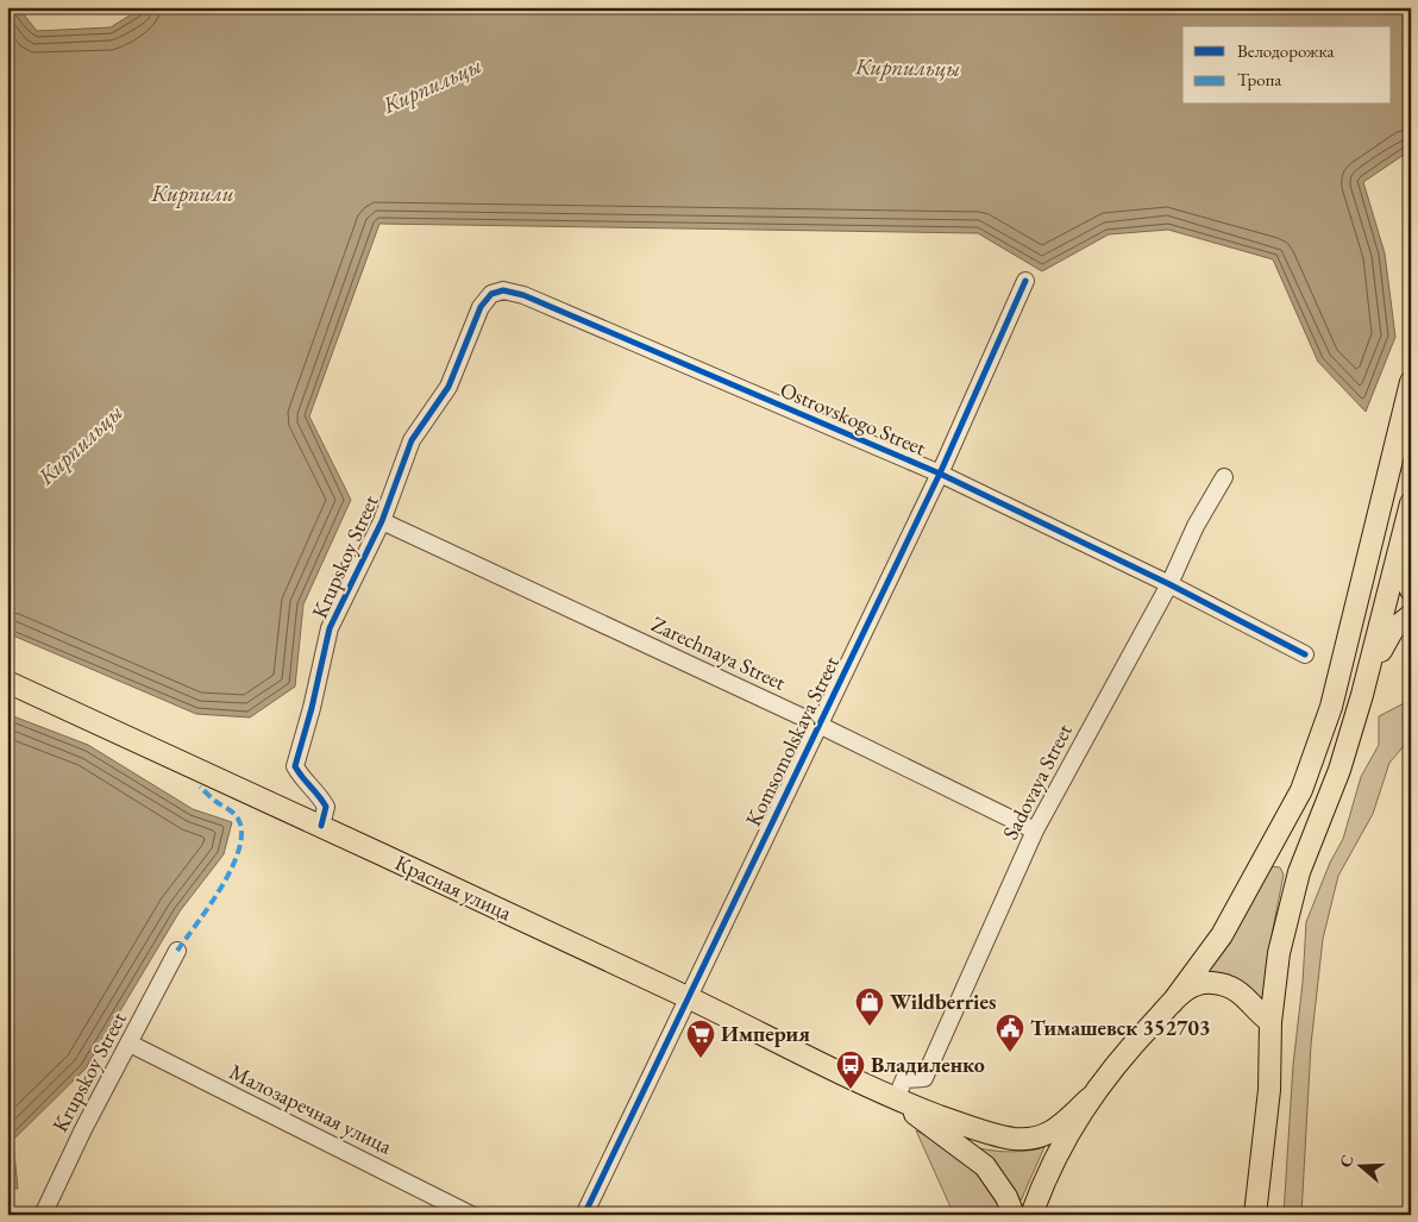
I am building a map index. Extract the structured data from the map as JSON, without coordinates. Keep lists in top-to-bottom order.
{
  "streets": {
    "main road": ["Красная улица"],
    "street": [
      "Ostrovskogo Street",
      "Krupskoy Street",
      "Zarechnaya Street",
      "Komsomolskaya Street",
      "Sadovaya Street",
      "Малозаречная улица"
    ]
  },
  "crossings": [
    ["Ostrovskogo Street", "Krupskoy Street"],
    ["Ostrovskogo Street", "Komsomolskaya Street"],
    ["Ostrovskogo Street", "Sadovaya Street"],
    ["Krupskoy Street", "Zarechnaya Street"],
    ["Krupskoy Street", "Красная улица"],
    ["Krupskoy Street", "Малозаречная улица"],
    ["Zarechnaya Street", "Komsomolskaya Street"],
    ["Zarechnaya Street", "Sadovaya Street"],
    ["Komsomolskaya Street", "Красная улица"],
    ["Sadovaya Street", "Красная улица"]
  ],
  "water": ["Кирпильцы", "Кирпили"],
  "places": {
    "shop": ["Wildberries"],
    "public building": ["Тимашевск 352703"],
    "supermarket": ["Империя"],
    "bus stop": ["Владиленко"]
  },
  "legend": ["Велодорожка", "Тропа"],
  "north": "left"
}
